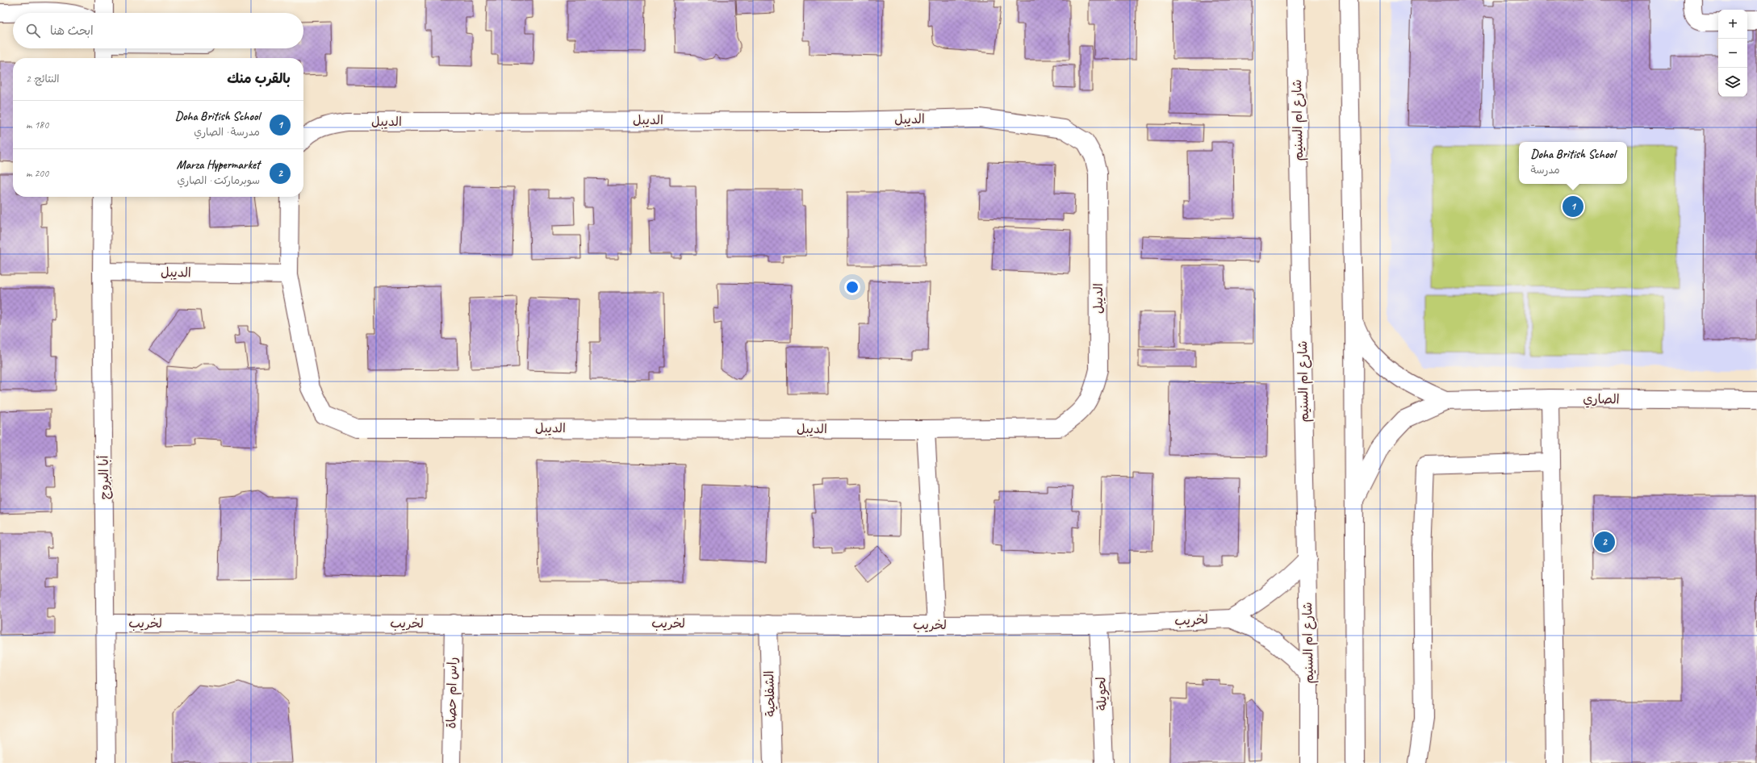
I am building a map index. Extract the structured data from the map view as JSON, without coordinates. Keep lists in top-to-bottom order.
{
  "streets": {
    "street": [
      "الديبل",
      "شارع ام السنيم",
      "الصاري",
      "أبا البروج",
      "لخريب",
      "راس ام حصاة",
      "الشفلحية",
      "لحويلة"
    ]
  },
  "crossings": [
    ["الديبل", "أبا البروج"],
    ["شارع ام السنيم", "لخريب"],
    ["أبا البروج", "لخريب"],
    ["لخريب", "راس ام حصاة"],
    ["لخريب", "الشفلحية"],
    ["لخريب", "لحويلة"]
  ],
  "page": {
    "map_buttons": ["+", "−"],
    "search": "ابحث هنا",
    "heading": ["بالقرب منك", "النتائج: 2"],
    "list": [
      {
        "mark": "1",
        "name": "Doha British School",
        "note": "مدرسة · الصاري",
        "value": "180 m"
      },
      {
        "mark": "2",
        "name": "Marza Hypermarket",
        "note": "سوبرماركت · الصاري",
        "value": "200 m"
      }
    ],
    "popup": ["Doha British School", "مدرسة"],
    "pins": ["1", "2"]
  }
}
